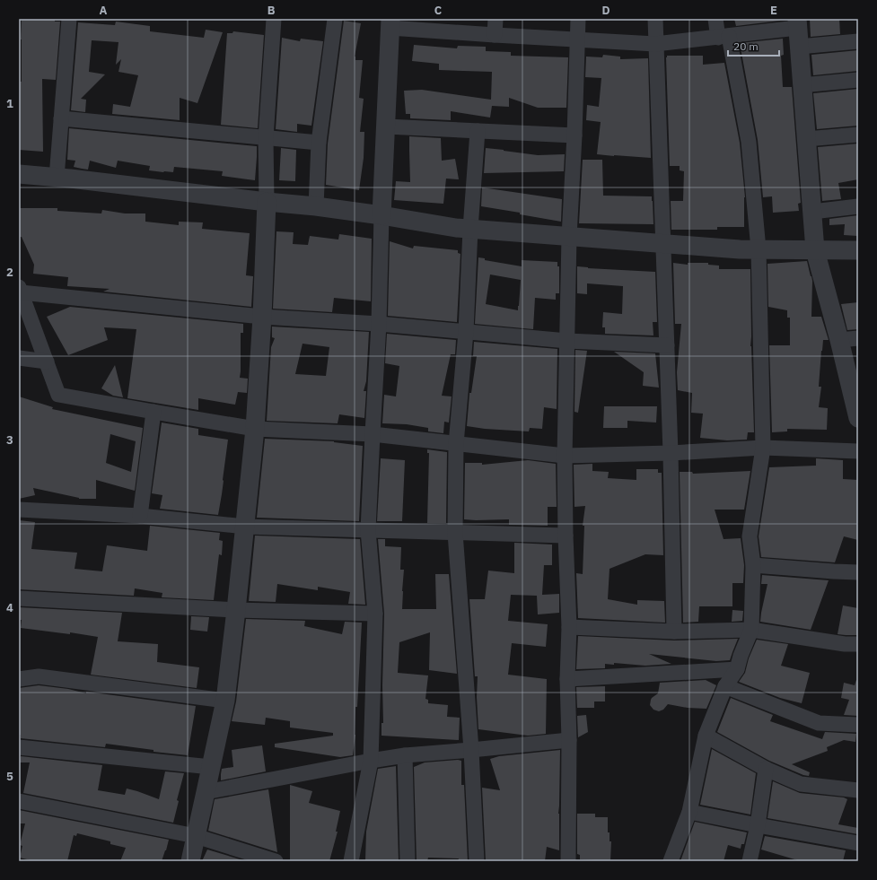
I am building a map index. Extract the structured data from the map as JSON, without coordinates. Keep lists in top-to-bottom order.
{
  "scale_bar": "20 m",
  "grid": {
    "columns": [
      "A",
      "B",
      "C",
      "D",
      "E"
    ],
    "rows": [
      "1",
      "2",
      "3",
      "4",
      "5"
    ]
  }
}
